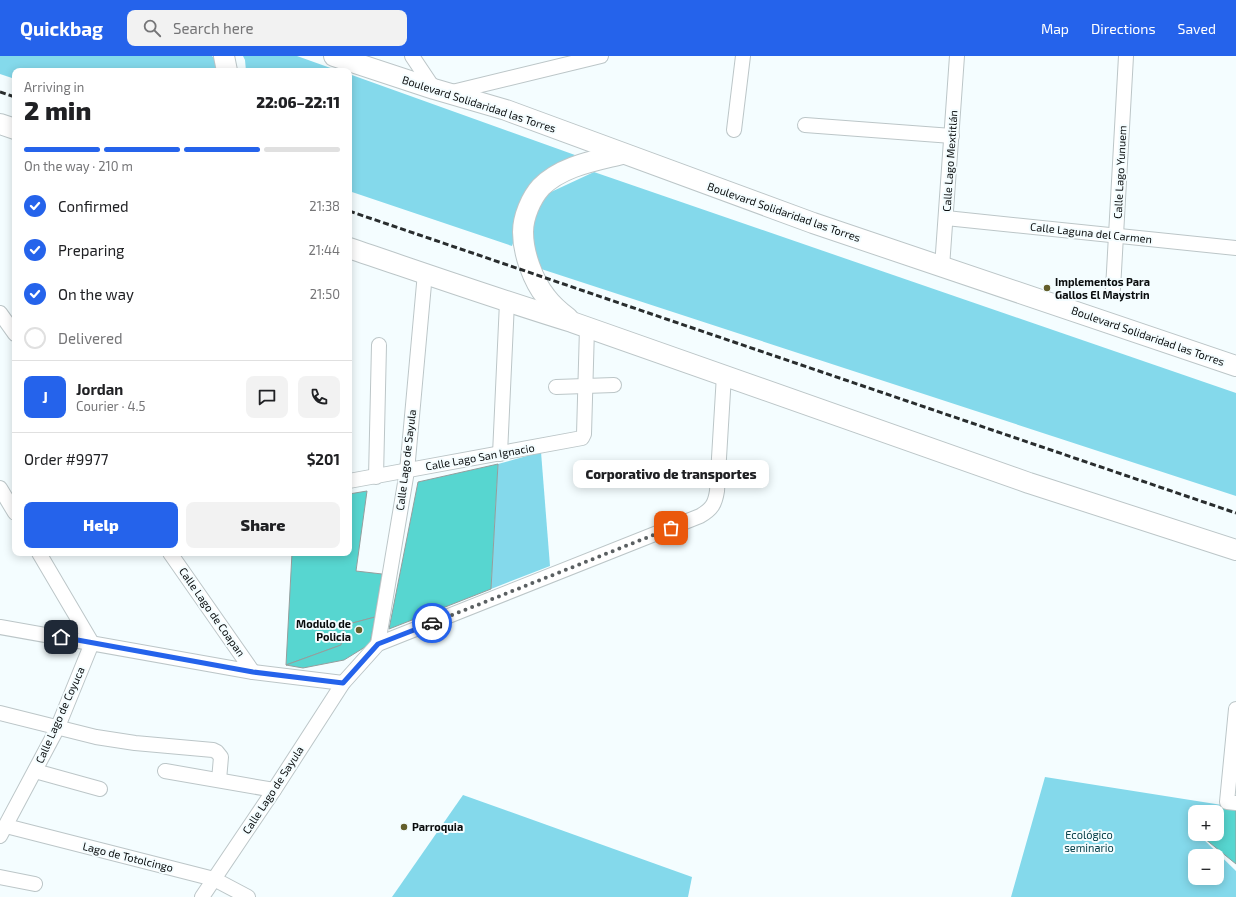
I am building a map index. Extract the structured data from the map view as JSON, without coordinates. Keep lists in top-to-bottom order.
{
  "streets": {
    "main road": ["Boulevard Solidaridad las Torres"],
    "street": [
      "Calle Lago Mextitlán",
      "Calle Lago Yunuem",
      "Calle Laguna del Carmen",
      "Calle Lago San Ignacio",
      "Calle Lago de Sayula",
      "Calle Lago de Coapan",
      "Calle Lago de Coyuca",
      "Lago de Totolcingo"
    ]
  },
  "crossings": [
    ["Boulevard Solidaridad las Torres", "Calle Lago Mextitlán"],
    ["Calle Lago Mextitlán", "Calle Laguna del Carmen"],
    ["Calle Lago Yunuem", "Calle Laguna del Carmen"],
    ["Calle Lago San Ignacio", "Calle Lago de Sayula"],
    ["Calle Lago de Sayula", "Lago de Totolcingo"],
    ["Calle Lago de Coyuca", "Lago de Totolcingo"]
  ],
  "parks": ["Ecológico seminario"],
  "places": [
    "Implementos Para Gallos El Maystrin",
    "Corporativo de transportes",
    "Modulo de Policia",
    "Parroquia"
  ],
  "page": {
    "header": "Quickbag",
    "search": "Search here",
    "nav": ["Map", "Directions", "Saved"],
    "heading": ["2 min", "Arriving in", "22:06–22:11"],
    "panel": [
      "Jordan",
      "Courier · 4.5",
      "Order #9977",
      "$201"
    ],
    "bar": "On the way · 210 m",
    "list": [
      ["Confirmed", "21:38"],
      ["Preparing", "21:44"],
      ["On the way", "21:50"],
      "Delivered"
    ],
    "round": "J",
    "bubble": "Corporativo de transportes",
    "buttons": ["Help", "Share"],
    "map_buttons": ["+", "−"]
  }
}
